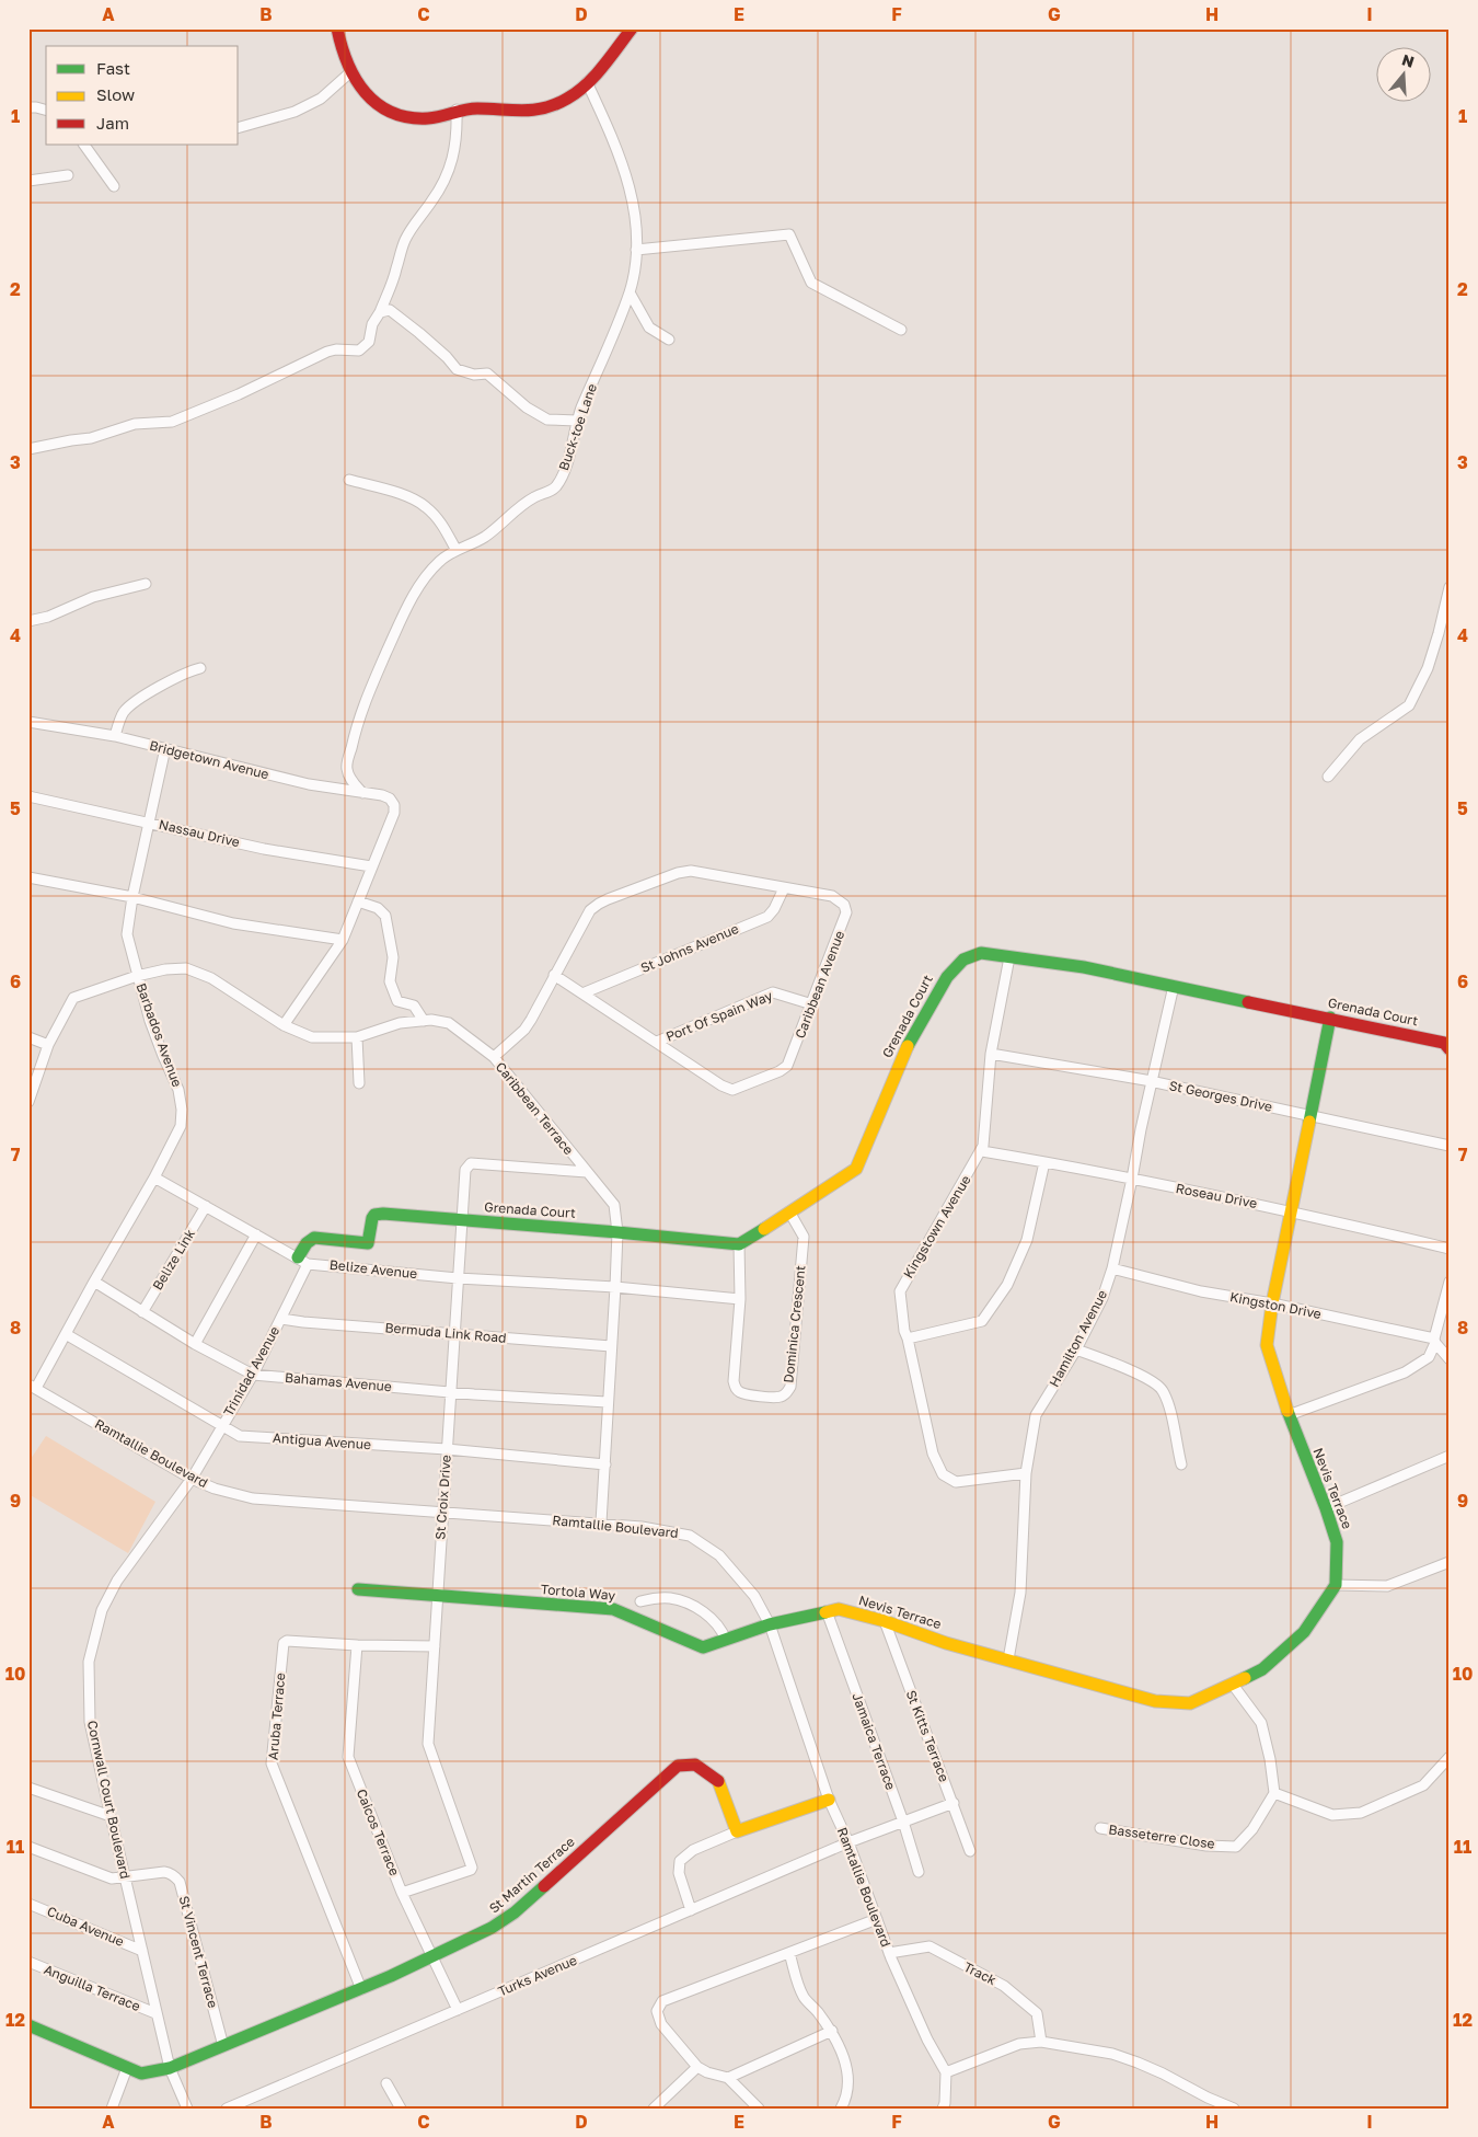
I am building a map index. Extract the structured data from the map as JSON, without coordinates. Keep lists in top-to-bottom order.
{
  "streets": {
    "street": [
      "Buck-toe Lane",
      "Bridgetown Avenue",
      "Nassau Drive",
      "St Johns Avenue",
      "Caribbean Avenue",
      "Grenada Court",
      "Port Of Spain Way",
      "Barbados Avenue",
      "St Georges Drive",
      "Caribbean Terrace",
      "Roseau Drive",
      "Kingstown Avenue",
      "Belize Link",
      "Belize Avenue",
      "Kingston Drive",
      "Dominica Crescent",
      "Bermuda Link Road",
      "Hamilton Avenue",
      "Trinidad Avenue",
      "Bahamas Avenue",
      "Antigua Avenue",
      "Ramtallie Boulevard",
      "Nevis Terrace",
      "St Croix Drive",
      "Tortola Way",
      "Aruba Terrace",
      "St Kitts Terrace",
      "Jamaica Terrace",
      "Cornwall Court Boulevard",
      "Caicos Terrace",
      "Basseterre Close",
      "St Martin Terrace",
      "Cuba Avenue",
      "St Vincent Terrace",
      "Track",
      "Turks Avenue",
      "Anguilla Terrace"
    ]
  },
  "crossings": [
    ["Buck-toe Lane", "Bridgetown Avenue"],
    ["Bridgetown Avenue", "Nassau Drive"],
    ["Bridgetown Avenue", "Barbados Avenue"],
    ["Nassau Drive", "Barbados Avenue"],
    ["St Johns Avenue", "Caribbean Avenue"],
    ["Caribbean Avenue", "Port Of Spain Way"],
    ["Caribbean Avenue", "Caribbean Terrace"],
    ["Grenada Court", "Caribbean Terrace"],
    ["Grenada Court", "Kingstown Avenue"],
    ["Grenada Court", "Belize Avenue"],
    ["Grenada Court", "Dominica Crescent"],
    ["Grenada Court", "Hamilton Avenue"],
    ["Grenada Court", "Trinidad Avenue"],
    ["Grenada Court", "Nevis Terrace"],
    ["Grenada Court", "St Croix Drive"],
    ["Barbados Avenue", "Caribbean Terrace"],
    ["Barbados Avenue", "Belize Avenue"],
    ["Barbados Avenue", "Bahamas Avenue"],
    ["Barbados Avenue", "Antigua Avenue"],
    ["Barbados Avenue", "Ramtallie Boulevard"],
    ["St Georges Drive", "Kingstown Avenue"],
    ["St Georges Drive", "Hamilton Avenue"],
    ["St Georges Drive", "Nevis Terrace"],
    ["Caribbean Terrace", "Belize Avenue"],
    ["Caribbean Terrace", "Bermuda Link Road"],
    ["Caribbean Terrace", "Bahamas Avenue"],
    ["Caribbean Terrace", "Antigua Avenue"],
    ["Caribbean Terrace", "Ramtallie Boulevard"],
    ["Caribbean Terrace", "St Croix Drive"],
    ["Roseau Drive", "Kingstown Avenue"],
    ["Roseau Drive", "Hamilton Avenue"],
    ["Roseau Drive", "Nevis Terrace"],
    ["Kingstown Avenue", "Hamilton Avenue"],
    ["Belize Link", "Belize Avenue"],
    ["Belize Link", "Bahamas Avenue"],
    ["Belize Avenue", "Trinidad Avenue"],
    ["Belize Avenue", "St Croix Drive"],
    ["Kingston Drive", "Hamilton Avenue"],
    ["Kingston Drive", "Nevis Terrace"],
    ["Bermuda Link Road", "Trinidad Avenue"],
    ["Bermuda Link Road", "St Croix Drive"],
    ["Hamilton Avenue", "Nevis Terrace"],
    ["Trinidad Avenue", "Bahamas Avenue"],
    ["Trinidad Avenue", "Antigua Avenue"],
    ["Trinidad Avenue", "Ramtallie Boulevard"],
    ["Trinidad Avenue", "Cornwall Court Boulevard"],
    ["Bahamas Avenue", "St Croix Drive"],
    ["Antigua Avenue", "St Croix Drive"],
    ["Ramtallie Boulevard", "Nevis Terrace"],
    ["Ramtallie Boulevard", "St Croix Drive"],
    ["Ramtallie Boulevard", "Tortola Way"],
    ["Ramtallie Boulevard", "Cornwall Court Boulevard"],
    ["Ramtallie Boulevard", "Track"],
    ["Ramtallie Boulevard", "Turks Avenue"],
    ["Nevis Terrace", "Tortola Way"],
    ["Nevis Terrace", "St Kitts Terrace"],
    ["Nevis Terrace", "Jamaica Terrace"],
    ["St Croix Drive", "Tortola Way"],
    ["St Croix Drive", "Aruba Terrace"],
    ["St Croix Drive", "Caicos Terrace"],
    ["Aruba Terrace", "Caicos Terrace"],
    ["Aruba Terrace", "St Martin Terrace"],
    ["St Kitts Terrace", "Turks Avenue"],
    ["Jamaica Terrace", "Turks Avenue"],
    ["Cornwall Court Boulevard", "St Martin Terrace"],
    ["Cornwall Court Boulevard", "Cuba Avenue"],
    ["Cornwall Court Boulevard", "St Vincent Terrace"],
    ["Cornwall Court Boulevard", "Anguilla Terrace"],
    ["Caicos Terrace", "St Martin Terrace"],
    ["Caicos Terrace", "Turks Avenue"],
    ["St Martin Terrace", "St Vincent Terrace"]
  ],
  "legend": ["Fast", "Slow", "Jam"],
  "north": "top",
  "grid": {
    "columns": [
      "A",
      "B",
      "C",
      "D",
      "E",
      "F",
      "G",
      "H",
      "I"
    ],
    "rows": [
      "1",
      "2",
      "3",
      "4",
      "5",
      "6",
      "7",
      "8",
      "9",
      "10",
      "11",
      "12"
    ]
  }
}
